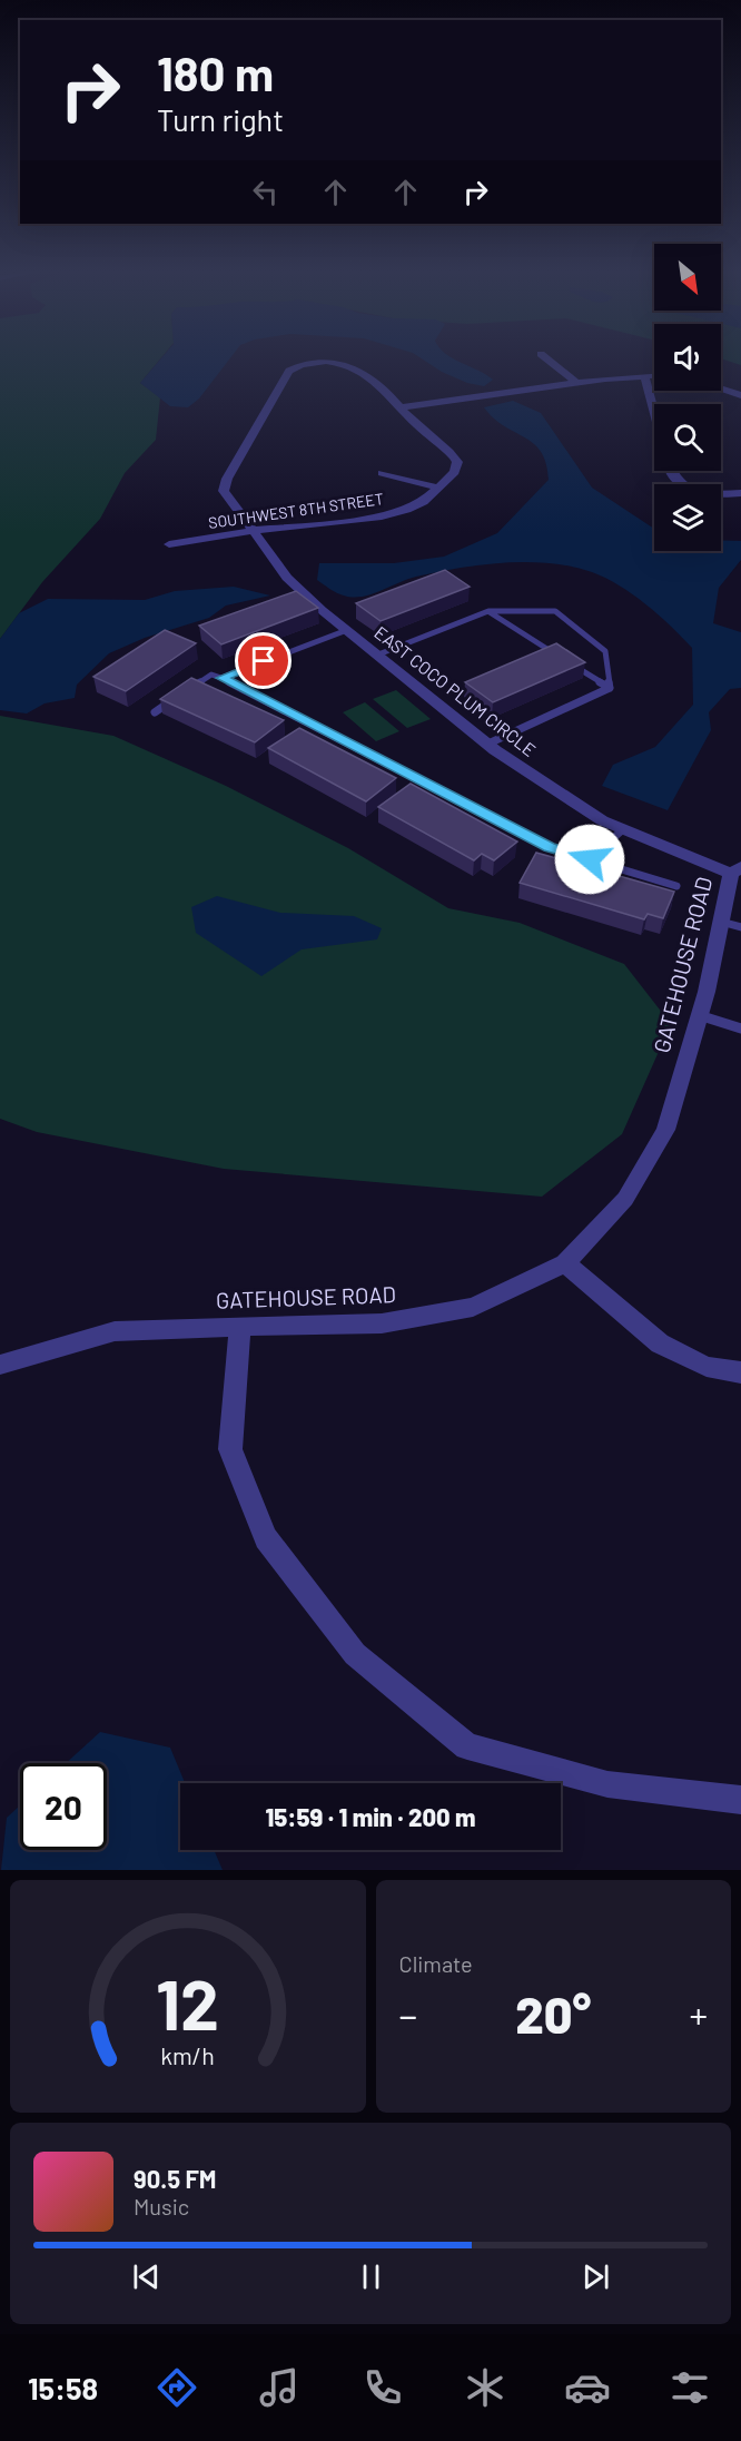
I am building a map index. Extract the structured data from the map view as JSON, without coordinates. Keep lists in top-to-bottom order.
{
  "streets": {
    "street": ["SOUTHWEST 8TH STREET", "EAST COCO PLUM CIRCLE", "GATEHOUSE ROAD"]
  },
  "crossings": [
    ["SOUTHWEST 8TH STREET", "EAST COCO PLUM CIRCLE"],
    ["EAST COCO PLUM CIRCLE", "GATEHOUSE ROAD"]
  ],
  "north": "bottom right",
  "page": {
    "turn": ["180 m", "Turn right"],
    "limit": "20",
    "trip": "15:59 · 1 min · 200 m",
    "tile": "Climate",
    "heat": ["−", "20°", "+"],
    "song": ["90.5 FM", "Music"],
    "tabs": "15:58",
    "gauge": ["12", "km/h"]
  }
}
